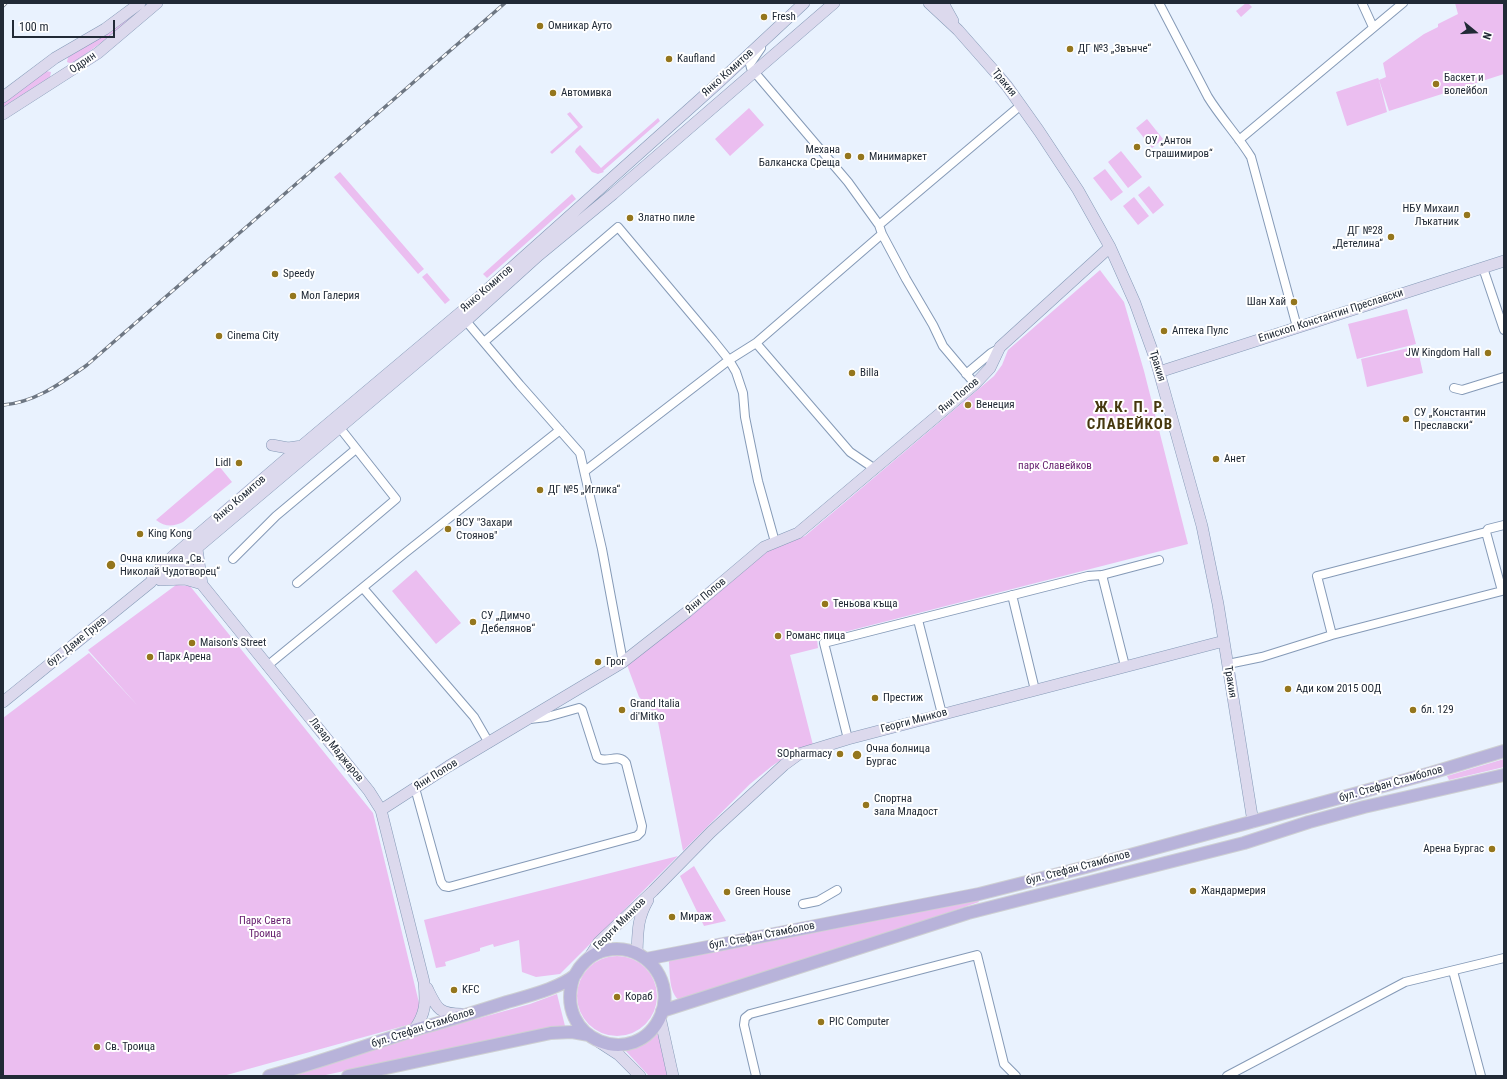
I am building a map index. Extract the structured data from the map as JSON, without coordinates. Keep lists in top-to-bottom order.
{
  "streets": {
    "main road": [
      "Одрин",
      "Янко Комитов",
      "Тракия",
      "Епископ Константин Преславски",
      "Яни Попов",
      "бул. Даме Груев",
      "Георги Минков",
      "Лазар Маджаров",
      "бул. Стефан Стамболов"
    ]
  },
  "crossings": [
    ["Янко Комитов", "бул. Даме Груев"],
    ["Тракия", "Епископ Константин Преславски"],
    ["Тракия", "Яни Попов"],
    ["Тракия", "Георги Минков"],
    ["Тракия", "бул. Стефан Стамболов"],
    ["Яни Попов", "Лазар Маджаров"],
    ["бул. Даме Груев", "Лазар Маджаров"],
    ["Георги Минков", "бул. Стефан Стамболов"],
    ["Лазар Маджаров", "бул. Стефан Стамболов"]
  ],
  "districts": ["Ж.К. П. Р. СЛАВЕЙКОВ"],
  "parks": ["парк Славейков", "Парк Света Троица"],
  "places": [
    "Fresh",
    "Омникар Ауто",
    "ДГ №3 „Звънче“",
    "Kaufland",
    "Баскет и волейбол",
    "Автомивка",
    "ОУ „Антон Страшимиров“",
    "Механа Балканска Среща",
    "Минимаркет",
    "НБУ Михаил Лъкатник",
    "Златно пиле",
    "ДГ №28 „Детелина“",
    "Speedy",
    "Мол Галерия",
    "Шан Хай",
    "Аптека Пулс",
    "Cinema City",
    "JW Kingdom Hall",
    "Billa",
    "Венеция",
    "СУ „Константин Преславски“",
    "Анет",
    "Lidl",
    "ДГ №5 „Иглика“",
    "ВСУ \"Захари Стоянов\"",
    "King Kong",
    "Oчна клиника „Св. Николай Чудотворец“",
    "Теньова къща",
    "СУ „Димчо Дебелянов“",
    "Романс пица",
    "Maison's Street",
    "Парк Арена",
    "Грог",
    "Ади ком 2015 ООД",
    "Престиж",
    "Grand Italia di'Mitko",
    "бл. 129",
    "SOpharmacy",
    "Oчна болница Бургас",
    "Спортна зала Младост",
    "Арена Бургас",
    "Жандармерия",
    "Green House",
    "Мираж",
    "KFC",
    "Кораб",
    "PIC Computer",
    "Св. Троица"
  ],
  "scale_bar": "100 m",
  "north": "right"
}
